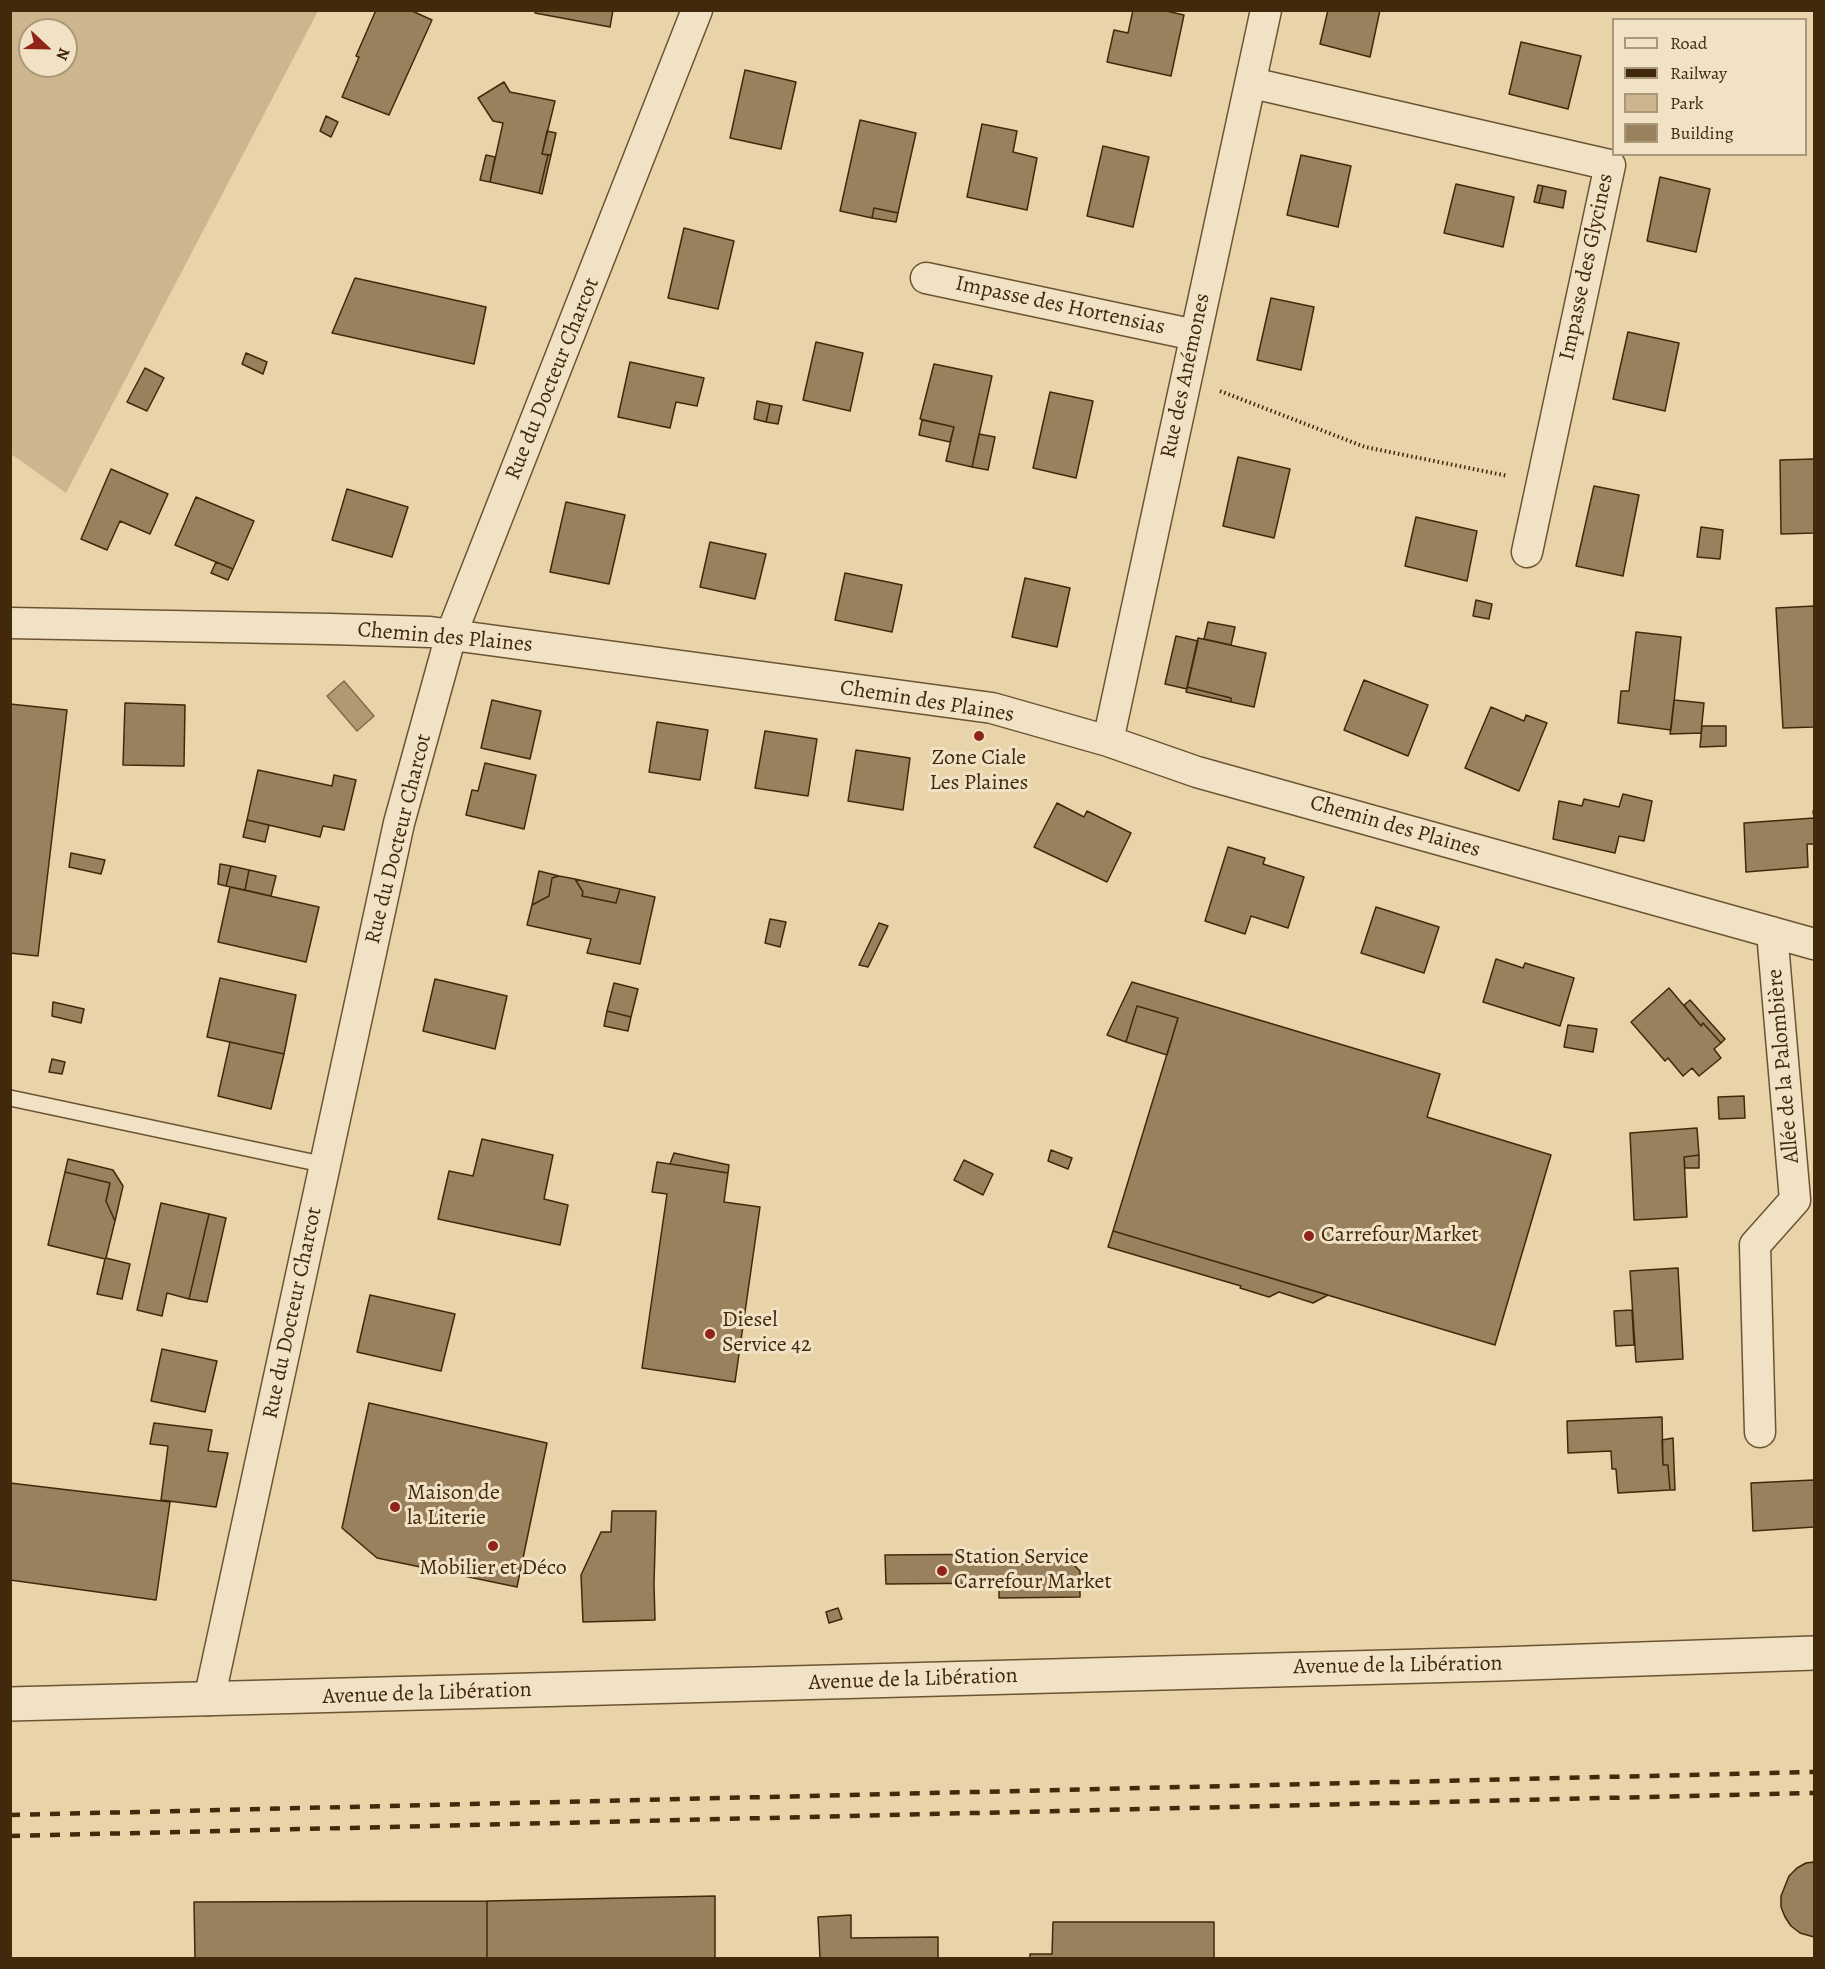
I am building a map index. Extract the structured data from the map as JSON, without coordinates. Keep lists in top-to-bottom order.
{
  "streets": {
    "street": [
      "Impasse des Glycines",
      "Impasse des Hortensias",
      "Rue des Anémones",
      "Rue du Docteur Charcot",
      "Chemin des Plaines",
      "Allée de la Palombière",
      "Avenue de la Libération"
    ]
  },
  "crossings": [
    ["Impasse des Glycines", "Rue des Anémones"],
    ["Impasse des Hortensias", "Rue des Anémones"],
    ["Rue des Anémones", "Chemin des Plaines"],
    ["Rue du Docteur Charcot", "Chemin des Plaines"],
    ["Rue du Docteur Charcot", "Avenue de la Libération"],
    ["Chemin des Plaines", "Allée de la Palombière"]
  ],
  "places": [
    "Zone Ciale Les Plaines",
    "Carrefour Market",
    "Diesel Service 42",
    "Maison de la Literie",
    "Mobilier et Déco",
    "Station Service Carrefour Market"
  ],
  "legend": [
    "Road",
    "Railway",
    "Park",
    "Building"
  ],
  "north": "right"
}
